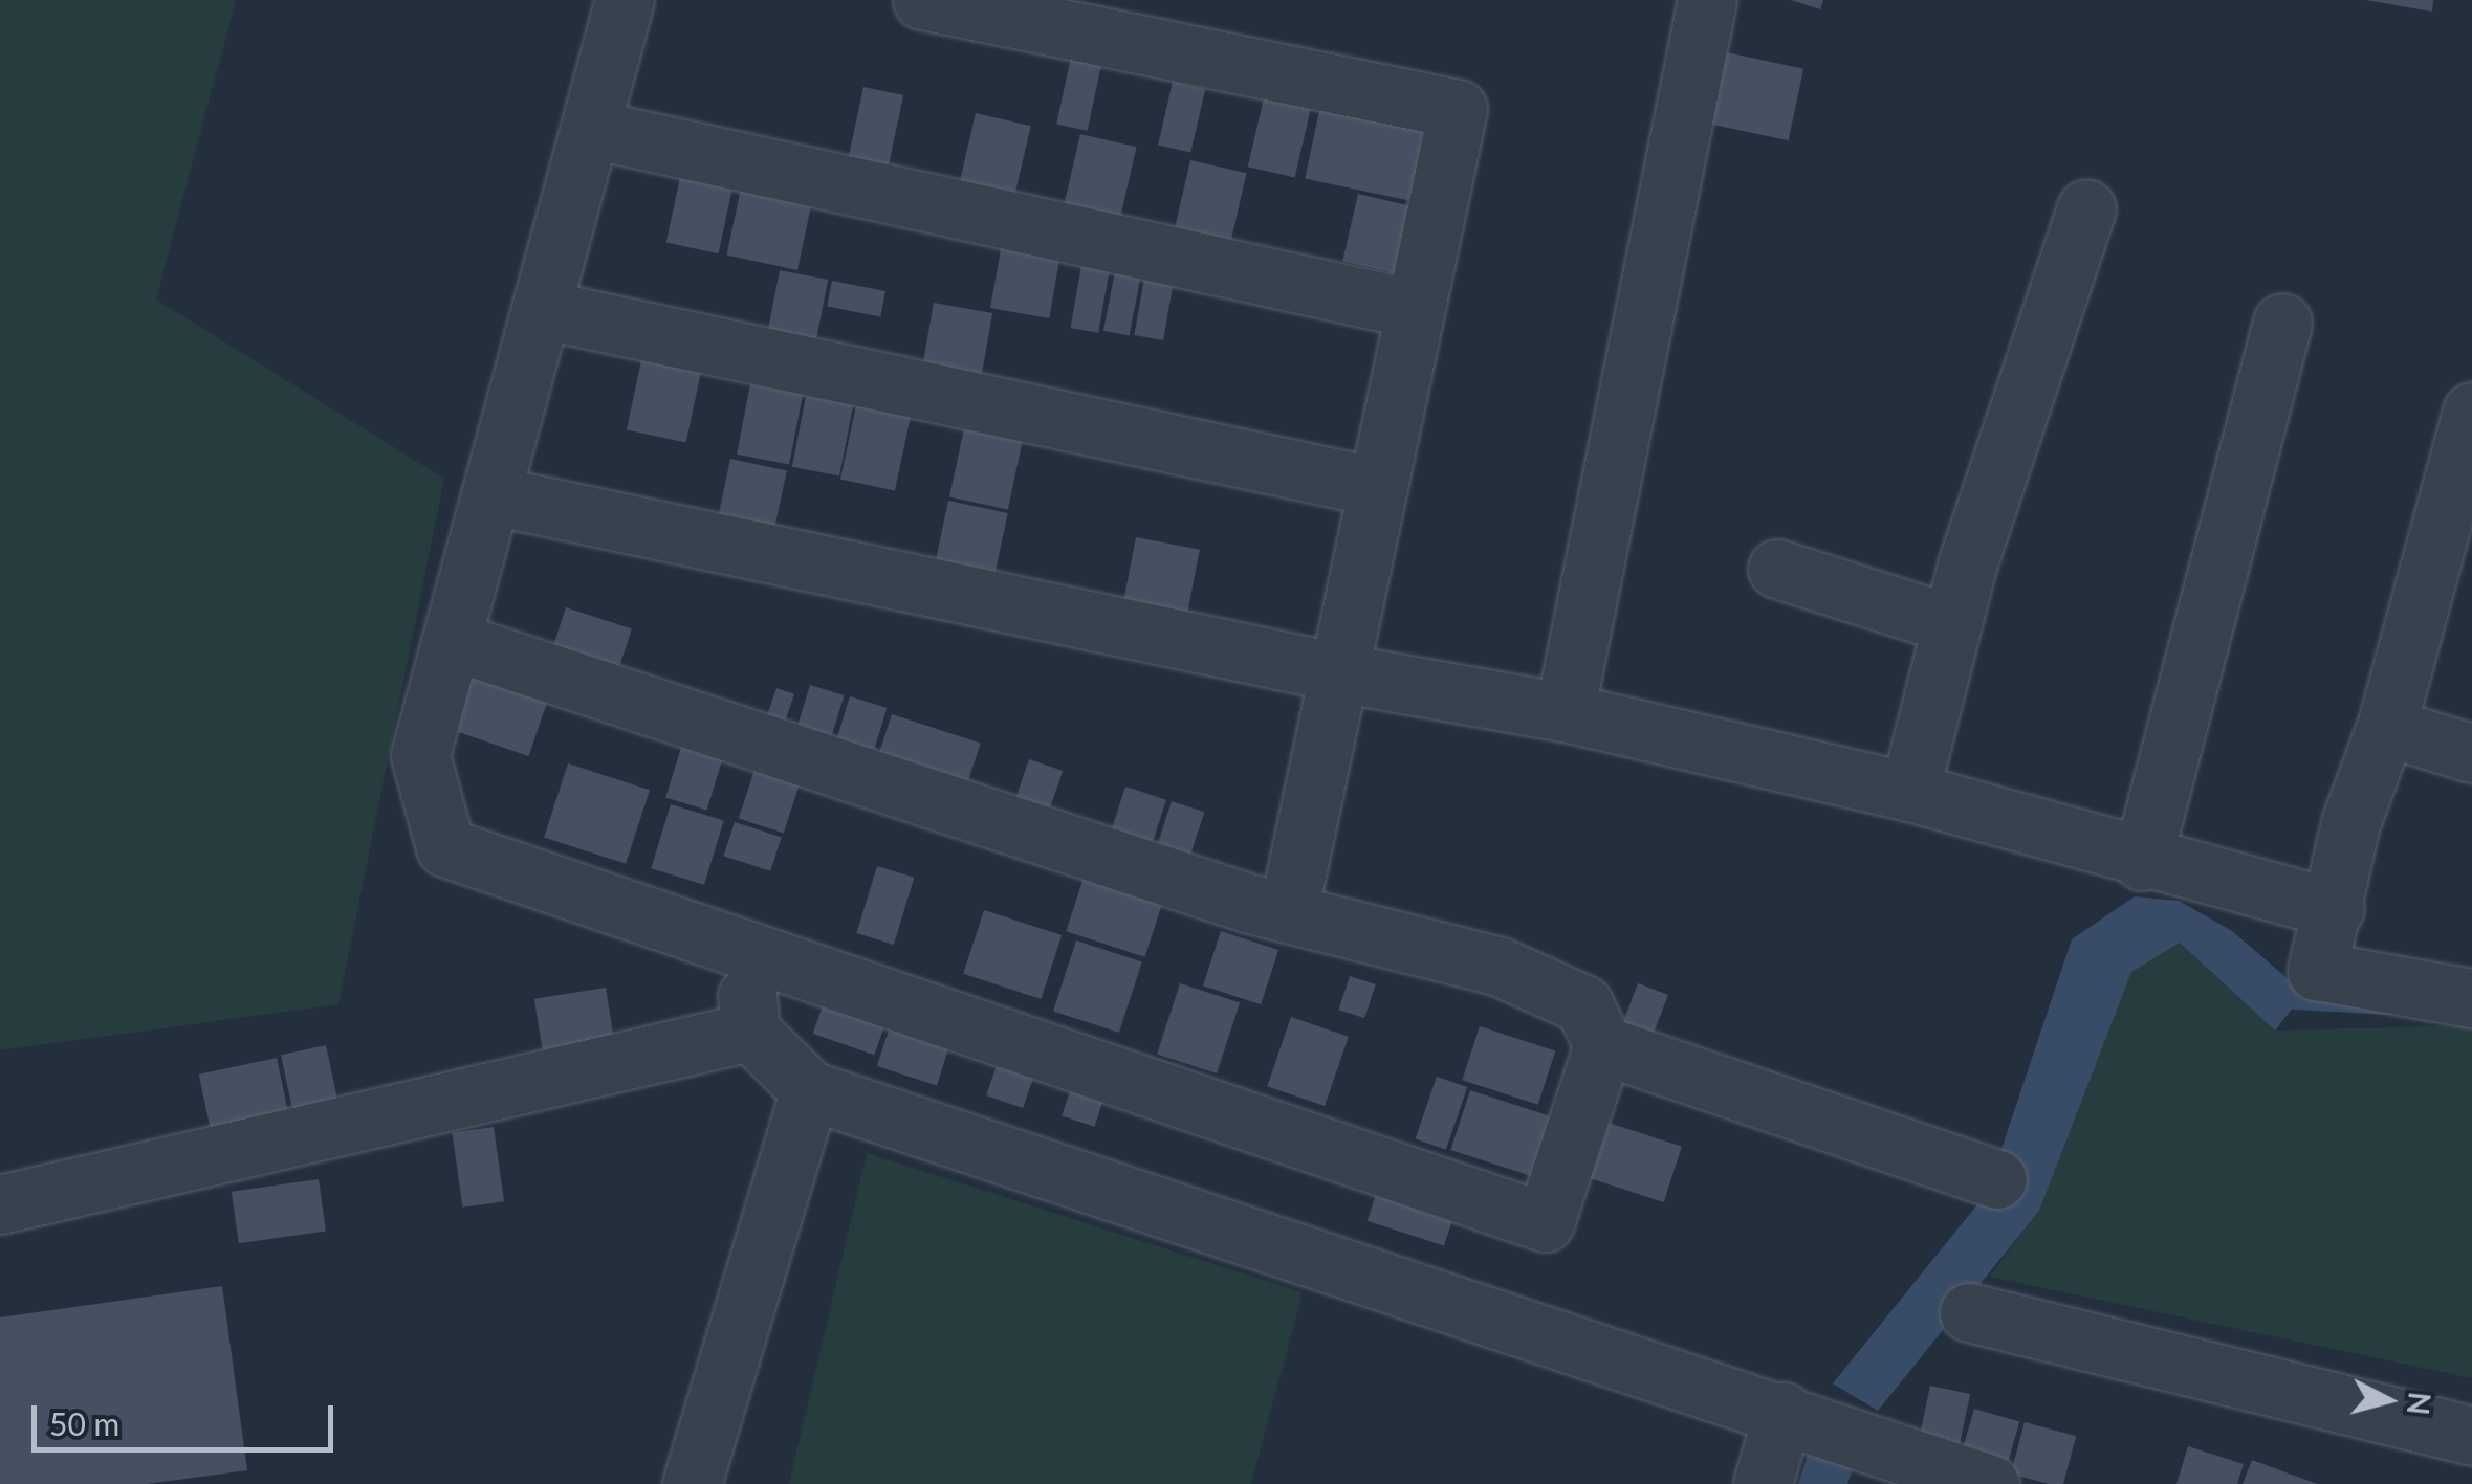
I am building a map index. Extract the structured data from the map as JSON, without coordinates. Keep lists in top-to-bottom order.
{
  "scale_bar": "50 m",
  "north": "right"
}
